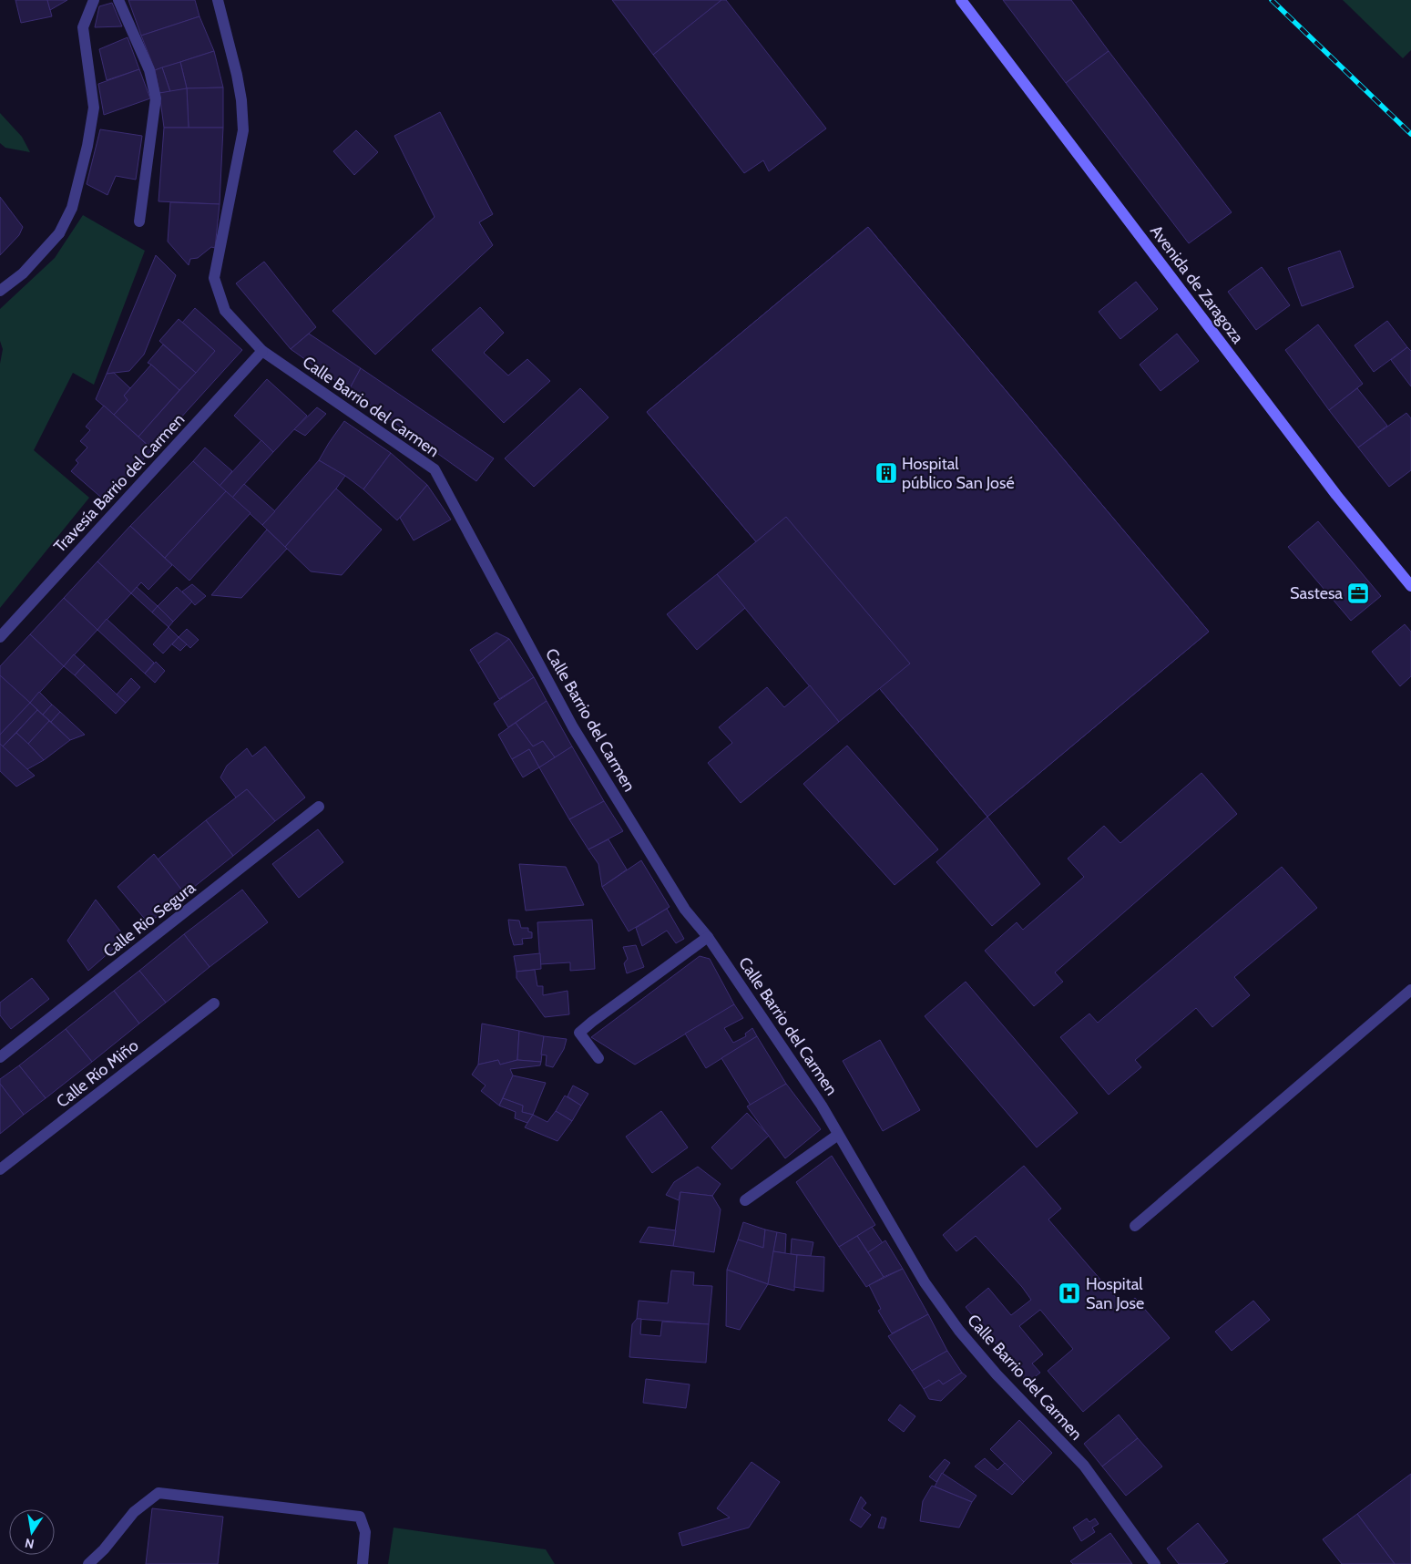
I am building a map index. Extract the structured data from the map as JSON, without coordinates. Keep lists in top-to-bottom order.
{
  "streets": {
    "main road": ["Avenida de Zaragoza"],
    "street": [
      "Calle Barrio del Carmen",
      "Travesía Barrio del Carmen",
      "Calle Rio Segura",
      "Calle Río Miño"
    ]
  },
  "crossings": [
    ["Calle Barrio del Carmen", "Travesía Barrio del Carmen"]
  ],
  "places": {
    "building": ["Hospital público San José"],
    "office": ["Sastesa"],
    "hospital": ["Hospital San Jose"]
  },
  "north": "bottom"
}
